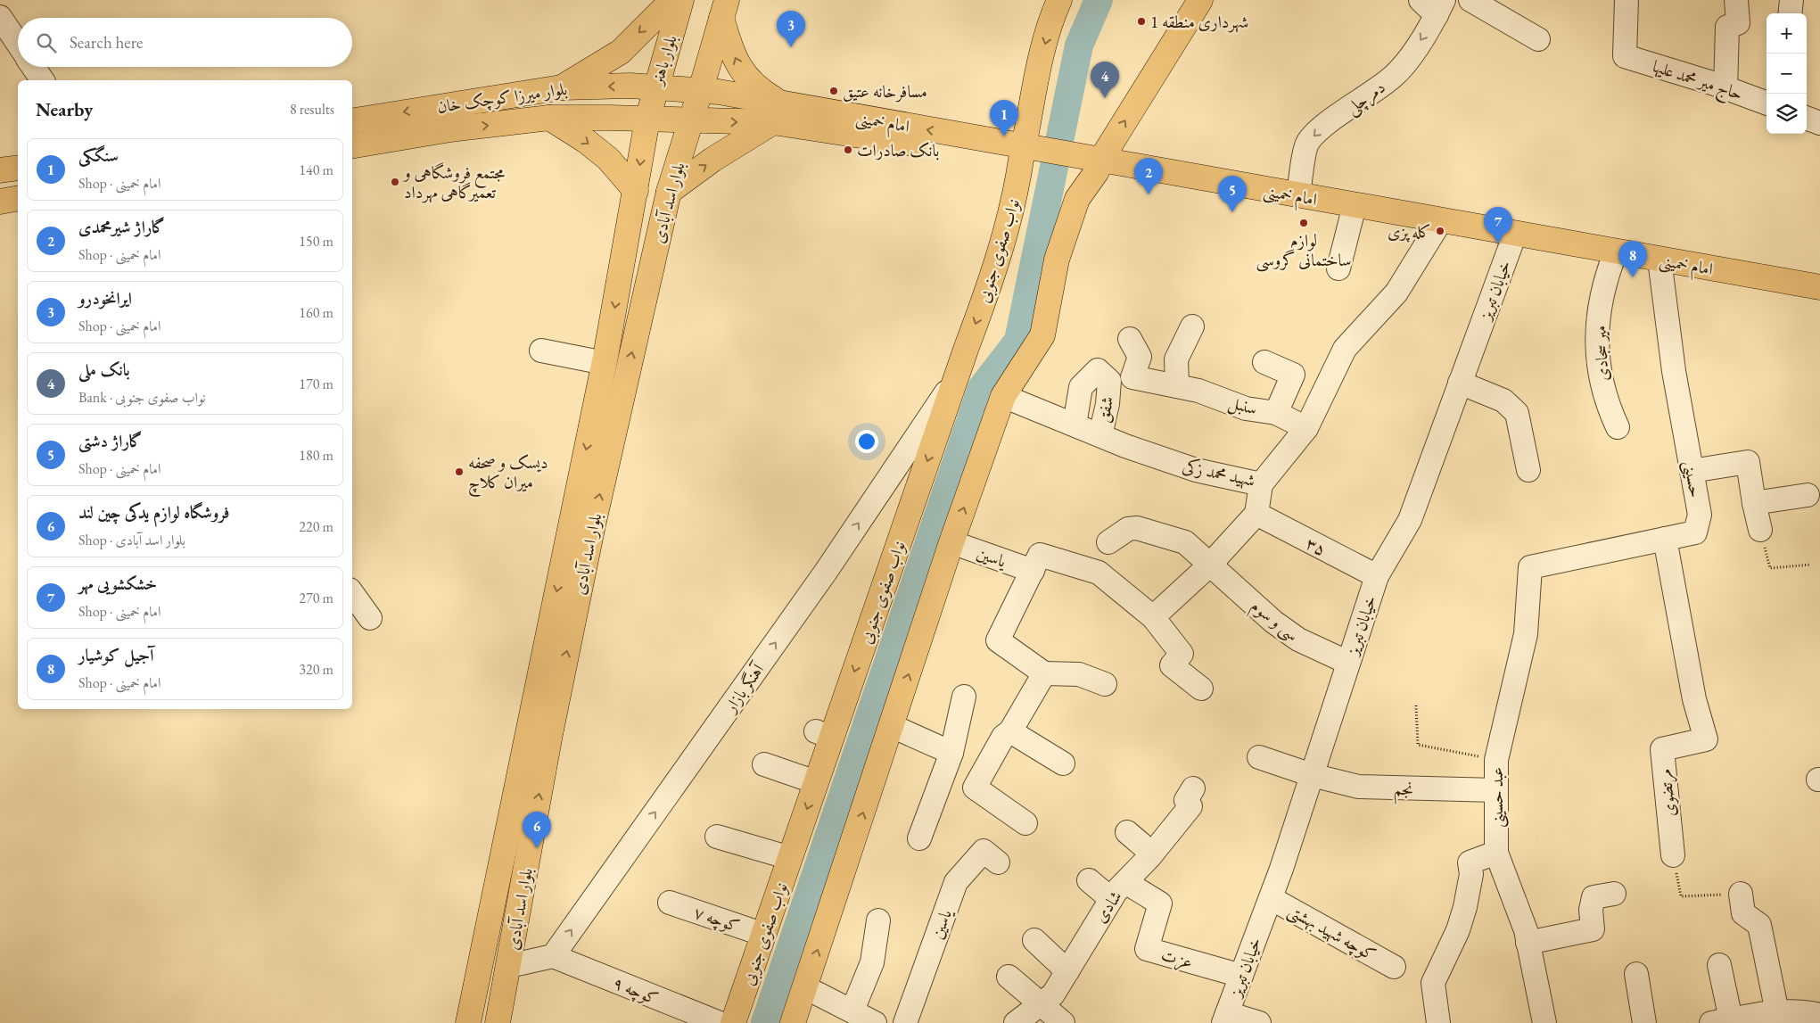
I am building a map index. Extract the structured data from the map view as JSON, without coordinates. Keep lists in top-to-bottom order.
{
  "streets": {
    "main road": [
      "بلوار باهنر",
      "بلوار میرزا کوچک خان",
      "امام خمینی",
      "بلوار اسد آبادی",
      "نواب صفوی جنوبی"
    ],
    "street": [
      "حاج میر محمد علیها",
      "دمرچلی",
      "خیابان تبریز",
      "میر سجادی",
      "سنبل",
      "شفق",
      "شهید محمد زکی",
      "حسینی",
      "۳۵",
      "یاسین",
      "سی و سوم",
      "آهنگر بازار",
      "نجم",
      "مرتضوی",
      "عبد حسینی",
      "شادی",
      "کوچه ۷",
      "کوچه شهید بهشتی",
      "عزت",
      "کوچه ۹"
    ]
  },
  "crossings": [
    ["بلوار باهنر", "بلوار میرزا کوچک خان"],
    ["بلوار باهنر", "امام خمینی"],
    ["بلوار باهنر", "بلوار اسد آبادی"],
    ["بلوار میرزا کوچک خان", "امام خمینی"],
    ["بلوار میرزا کوچک خان", "بلوار اسد آبادی"],
    ["دمرچلی", "امام خمینی"],
    ["امام خمینی", "بلوار اسد آبادی"],
    ["امام خمینی", "نواب صفوی جنوبی"],
    ["امام خمینی", "خیابان تبریز"],
    ["امام خمینی", "میر سجادی"],
    ["امام خمینی", "شهید محمد زکی"],
    ["امام خمینی", "حسینی"],
    ["نواب صفوی جنوبی", "آهنگر بازار"],
    ["نواب صفوی جنوبی", "کوچه ۷"],
    ["خیابان تبریز", "۳۵"],
    ["خیابان تبریز", "سی و سوم"],
    ["خیابان تبریز", "نجم"],
    ["خیابان تبریز", "کوچه شهید بهشتی"],
    ["خیابان تبریز", "عزت"],
    ["سنبل", "شهید محمد زکی"],
    ["شفق", "شهید محمد زکی"],
    ["حسینی", "مرتضوی"],
    ["حسینی", "عبد حسینی"],
    ["آهنگر بازار", "کوچه ۹"],
    ["نجم", "عبد حسینی"],
    ["شادی", "عزت"]
  ],
  "one_way": ["دمرچلی", "آهنگر بازار"],
  "places": [
    "شهرداری منطقه 1",
    "مسافرخانه عتیق",
    "بانک صادرات",
    "مجتمع فروشگاهی و تعمیرگاهی مهرداد",
    "لوازم ساختمانی گروسی",
    "کله پزی",
    "دیسک و صحفه میران کلاچ"
  ],
  "page": {
    "pins": [
      "3",
      "4",
      "1",
      "2",
      "5",
      "7",
      "8",
      "6"
    ],
    "map_buttons": ["+", "−"],
    "search": "Search here",
    "heading": ["Nearby", "8 results"],
    "list": [
      {
        "mark": "1",
        "name": "سنگکی",
        "note": "Shop · امام خمینی",
        "value": "140 m"
      },
      {
        "mark": "2",
        "name": "گاراژ شیرمحمدی",
        "note": "Shop · امام خمینی",
        "value": "150 m"
      },
      {
        "mark": "3",
        "name": "ایرانخودرو",
        "note": "Shop · امام خمینی",
        "value": "160 m"
      },
      {
        "mark": "4",
        "name": "بانک ملی",
        "note": "Bank · نواب صفوی جنوبی",
        "value": "170 m"
      },
      {
        "mark": "5",
        "name": "گاراژ دشتی",
        "note": "Shop · امام خمینی",
        "value": "180 m"
      },
      {
        "mark": "6",
        "name": "فروشگاه لوازم یدکی چین لند",
        "note": "Shop · بلوار اسد آبادی",
        "value": "220 m"
      },
      {
        "mark": "7",
        "name": "خشکشویی مهر",
        "note": "Shop · امام خمینی",
        "value": "270 m"
      },
      {
        "mark": "8",
        "name": "آجیل کوشیار",
        "note": "Shop · امام خمینی",
        "value": "320 m"
      }
    ]
  }
}
